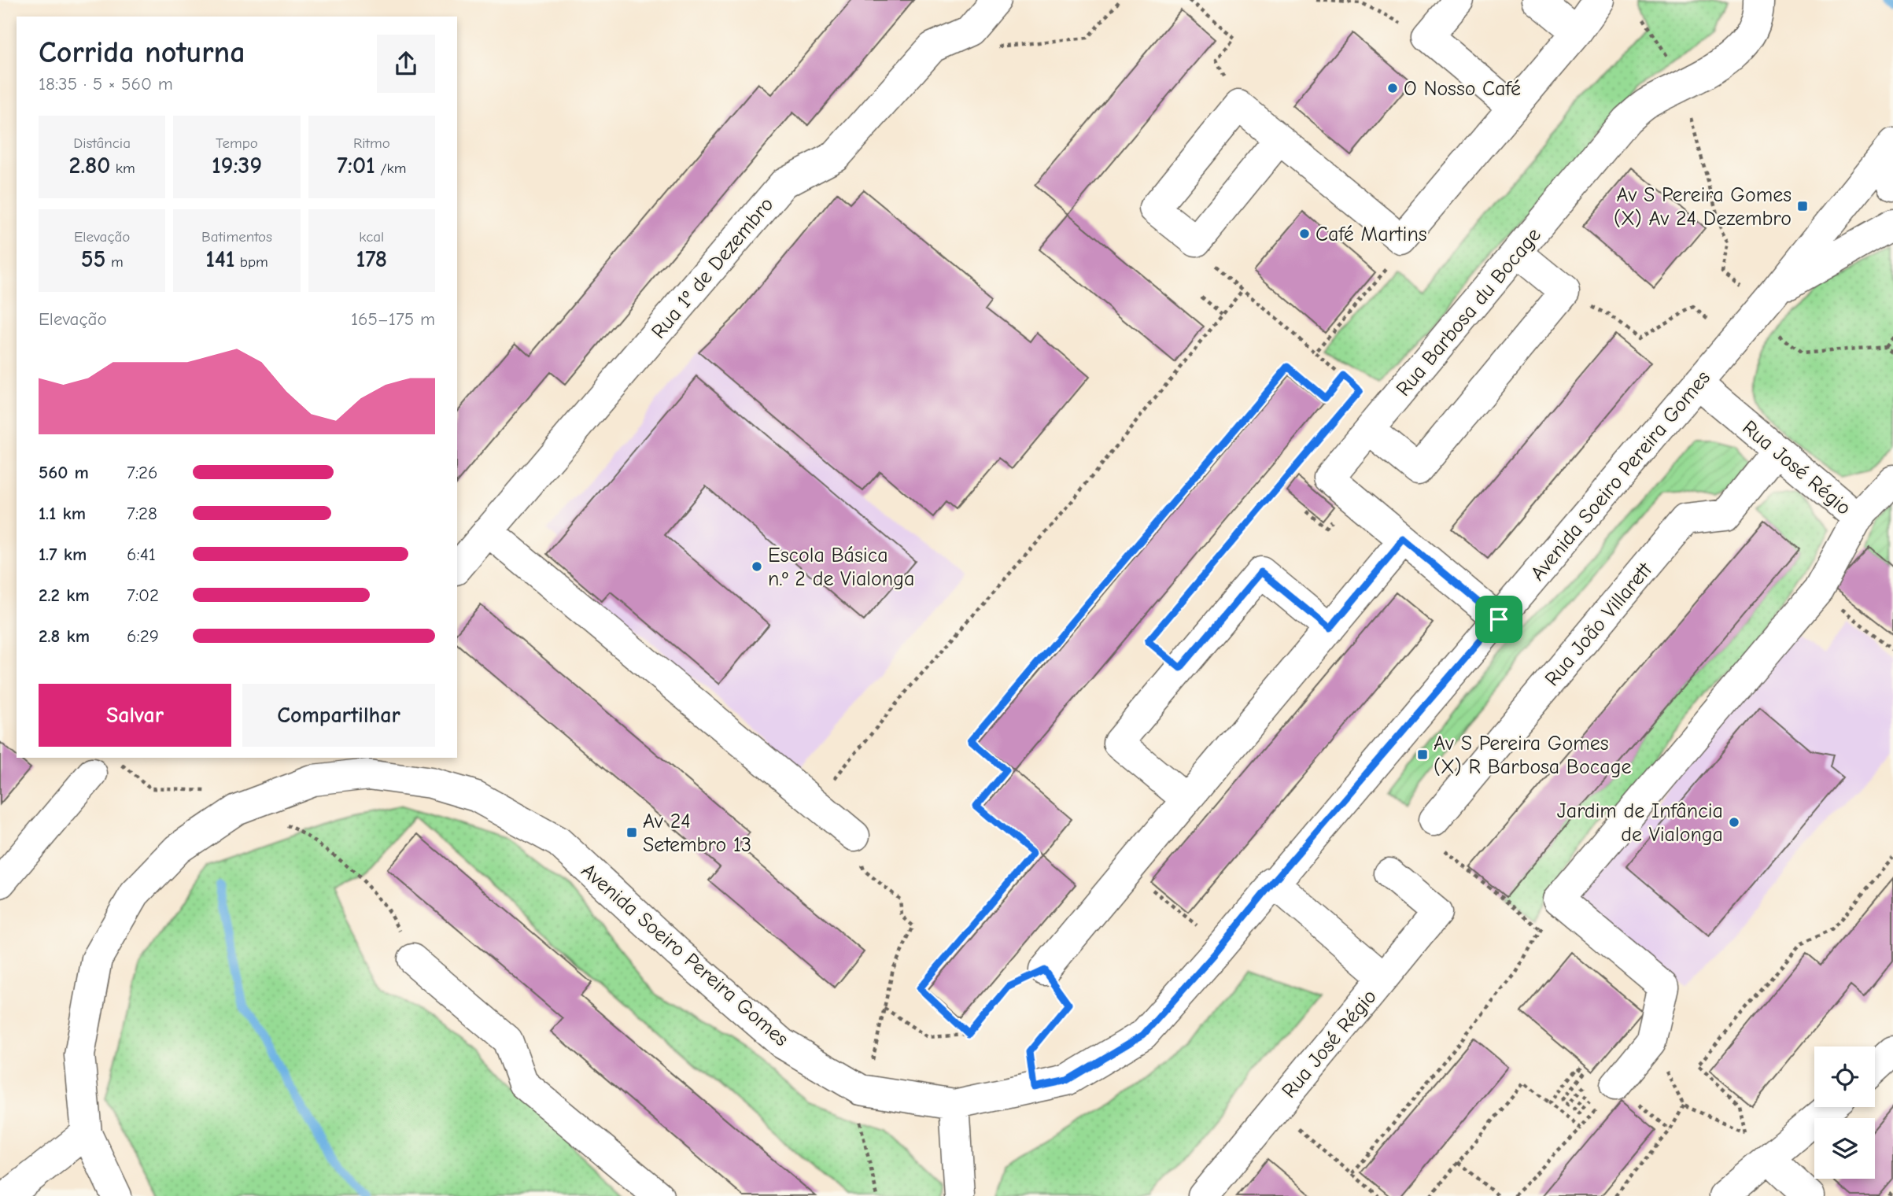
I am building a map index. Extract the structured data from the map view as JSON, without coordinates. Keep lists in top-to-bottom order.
{
  "streets": {
    "street": [
      "Rua 1º de Dezembro",
      "Rua Barbosa du Bocage",
      "Rua José Régio",
      "Avenida Soeiro Pereira Gomes",
      "Rua João Villarett"
    ]
  },
  "crossings": [
    ["Rua Barbosa du Bocage", "Avenida Soeiro Pereira Gomes"],
    ["Rua José Régio", "Avenida Soeiro Pereira Gomes"],
    ["Rua José Régio", "Rua João Villarett"]
  ],
  "places": {
    "other": [
      "O Nosso Café",
      "Café Martins",
      "Escola Básica n.º 2 de Vialonga",
      "Jardim de Infância de Vialonga"
    ],
    "transit": ["Av S Pereira Gomes (X) Av 24 Dezembro", "Av S Pereira Gomes (X) R Barbosa Bocage", "Av 24 Setembro 13"]
  },
  "page": {
    "heading": ["Corrida noturna", "18:35 · 5 × 560 m"],
    "stats": [
      ["Distância", "2.80 km"],
      ["Tempo", "19:39"],
      ["Ritmo", "7:01 /km"],
      ["Elevação", "55 m"],
      ["Batimentos", "141 bpm"],
      ["kcal", "178"]
    ],
    "chart": ["Elevação", "165–175 m"],
    "list": [
      {
        "name": "560 m",
        "note": "7:26"
      },
      {
        "name": "1.1 km",
        "note": "7:28"
      },
      {
        "name": "1.7 km",
        "note": "6:41"
      },
      {
        "name": "2.2 km",
        "note": "7:02"
      },
      {
        "name": "2.8 km",
        "note": "6:29"
      }
    ],
    "buttons": ["Salvar", "Compartilhar"]
  }
}
